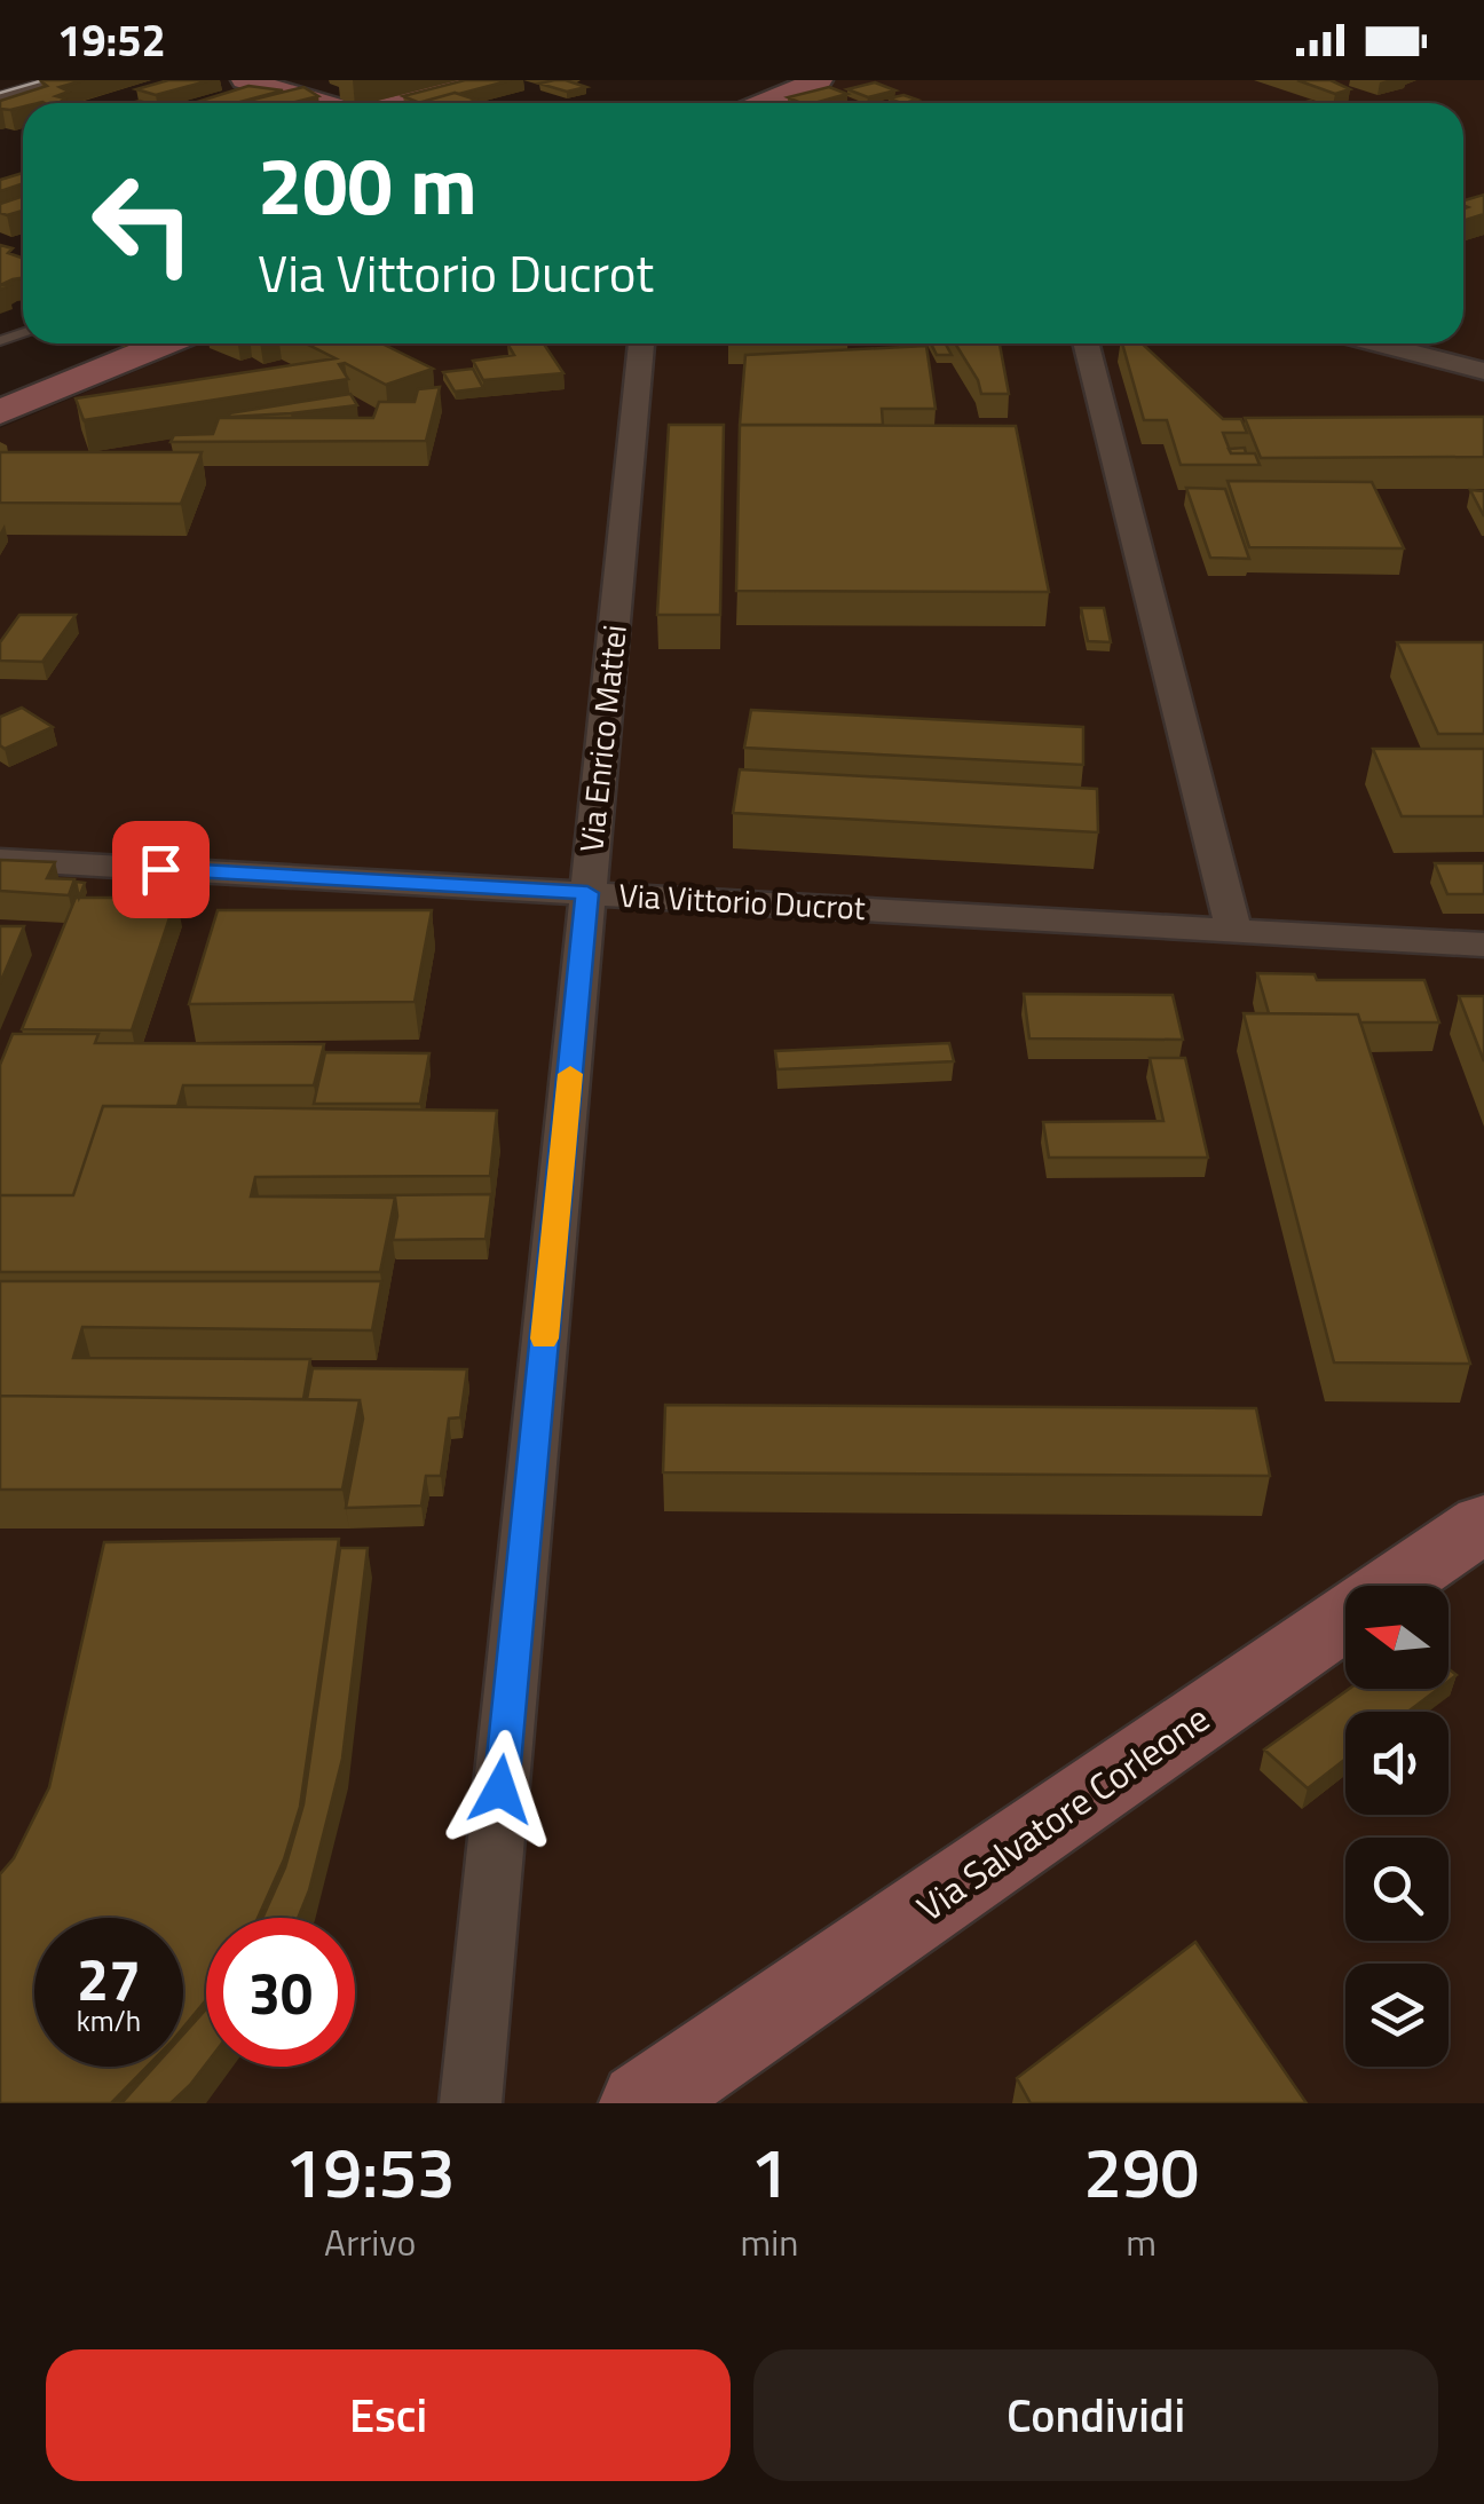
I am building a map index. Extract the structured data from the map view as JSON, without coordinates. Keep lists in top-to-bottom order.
{
  "streets": {
    "street": ["Via Enrico Mattei", "Via Vittorio Ducrot", "Via Salvatore Corleone"]
  },
  "crossings": [
    ["Via Enrico Mattei", "Via Vittorio Ducrot"]
  ],
  "north": "left",
  "page": {
    "status": "19:52",
    "turn": ["200 m", "Via Vittorio Ducrot"],
    "speed": "27 km/h",
    "limit": "30",
    "eta": [
      "19:53",
      "Arrivo",
      "1",
      "min",
      "290",
      "m"
    ],
    "buttons": ["Esci", "Condividi"]
  }
}
